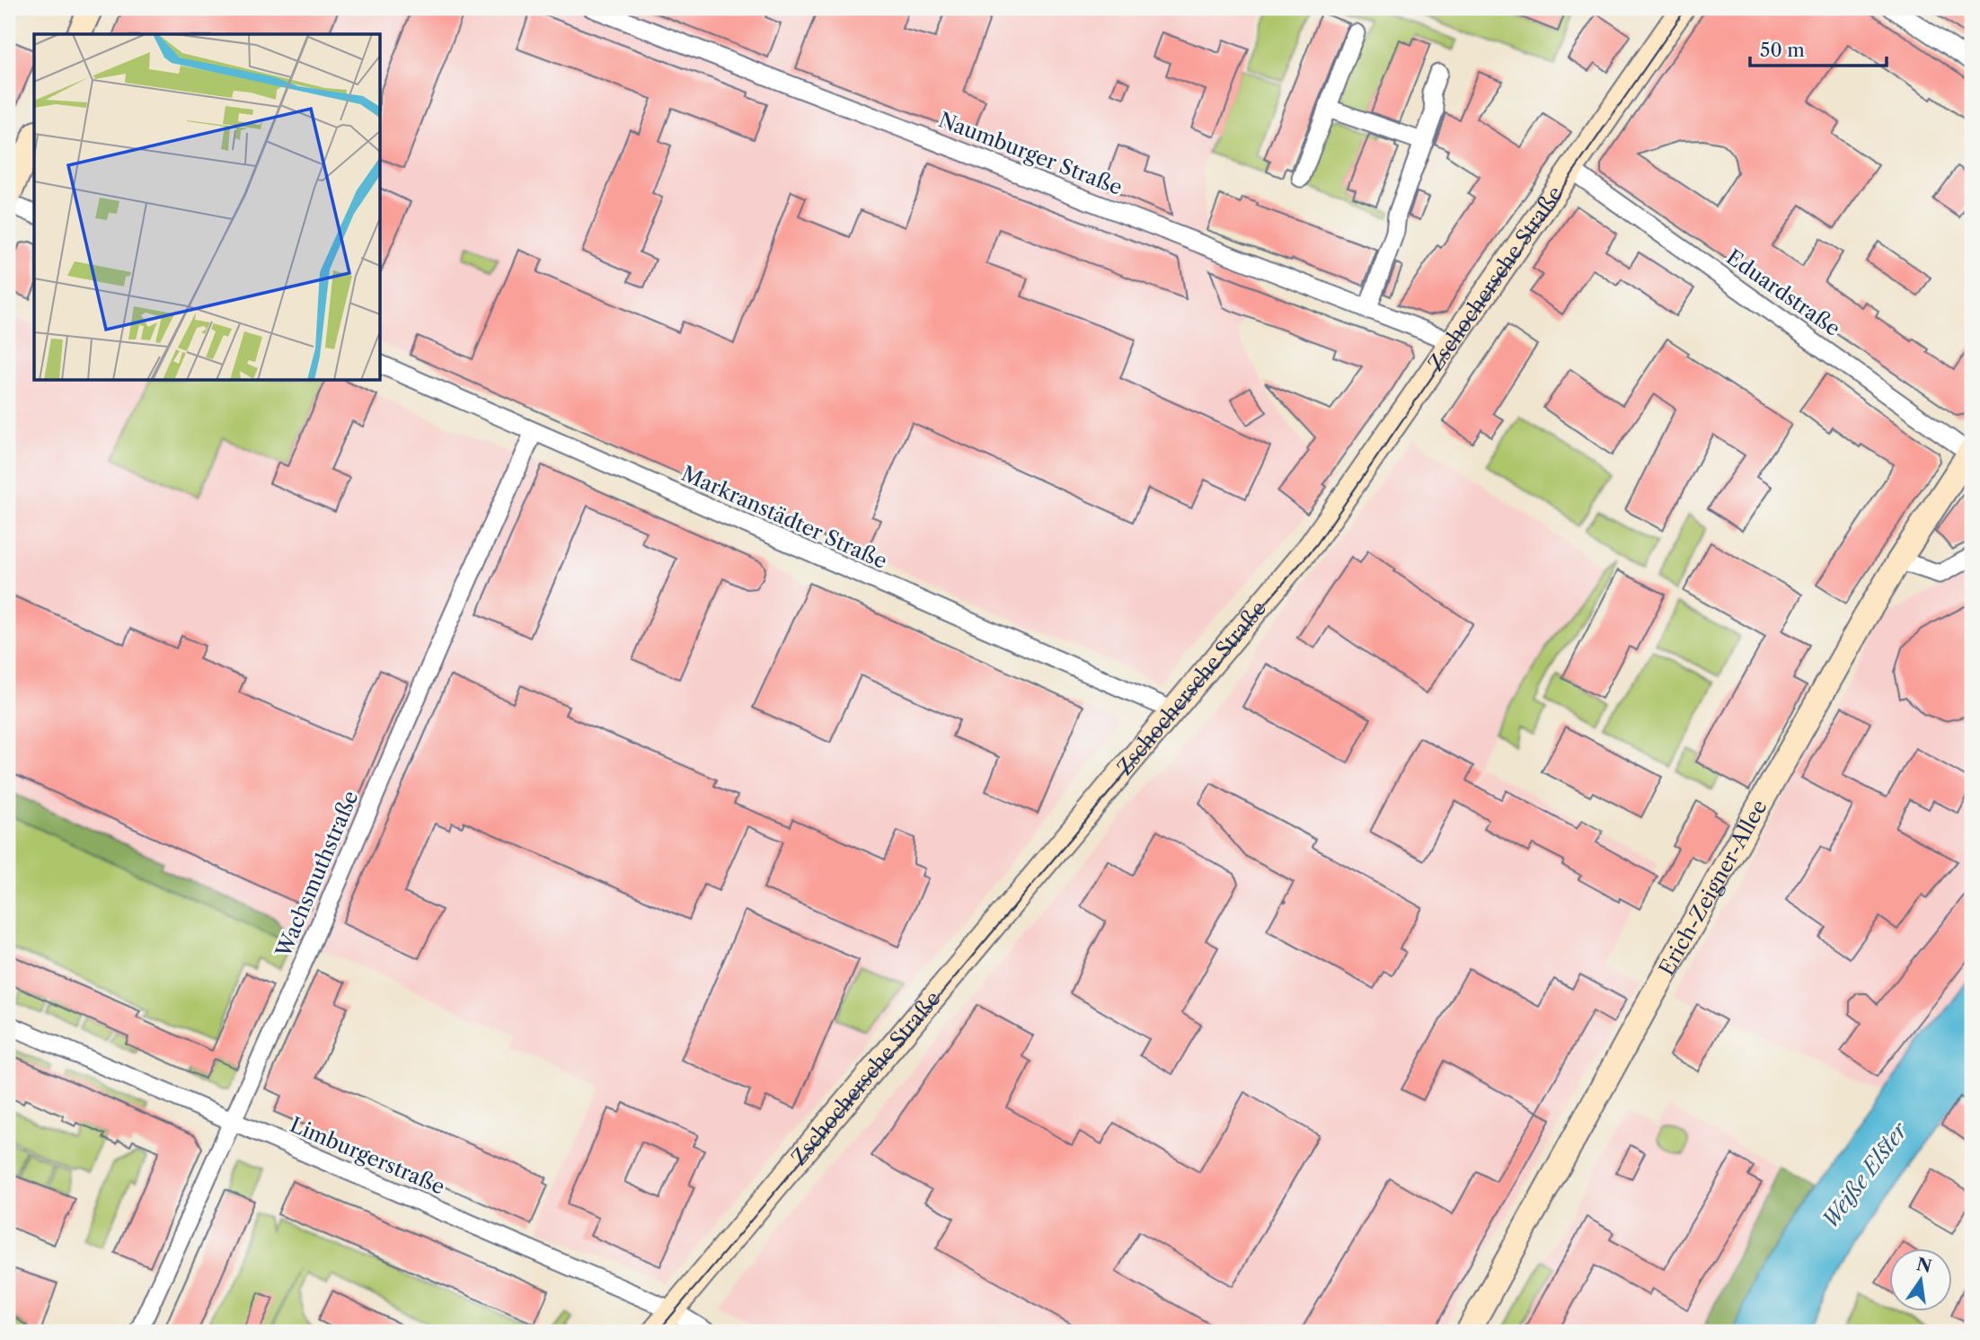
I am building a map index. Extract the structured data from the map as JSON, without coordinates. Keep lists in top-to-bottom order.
{
  "streets": {
    "main road": ["Zschochersche Straße", "Erich-Zeigner-Allee"],
    "street": [
      "Naumburger Straße",
      "Eduardstraße",
      "Markranstädter Straße",
      "Wachsmuthstraße",
      "Limburgerstraße"
    ]
  },
  "crossings": [
    ["Naumburger Straße", "Zschochersche Straße"],
    ["Zschochersche Straße", "Eduardstraße"],
    ["Zschochersche Straße", "Markranstädter Straße"],
    ["Zschochersche Straße", "Limburgerstraße"],
    ["Eduardstraße", "Erich-Zeigner-Allee"],
    ["Markranstädter Straße", "Wachsmuthstraße"],
    ["Wachsmuthstraße", "Limburgerstraße"]
  ],
  "water": ["Weiße Elster"],
  "scale_bar": "50 m",
  "north": "top"
}
